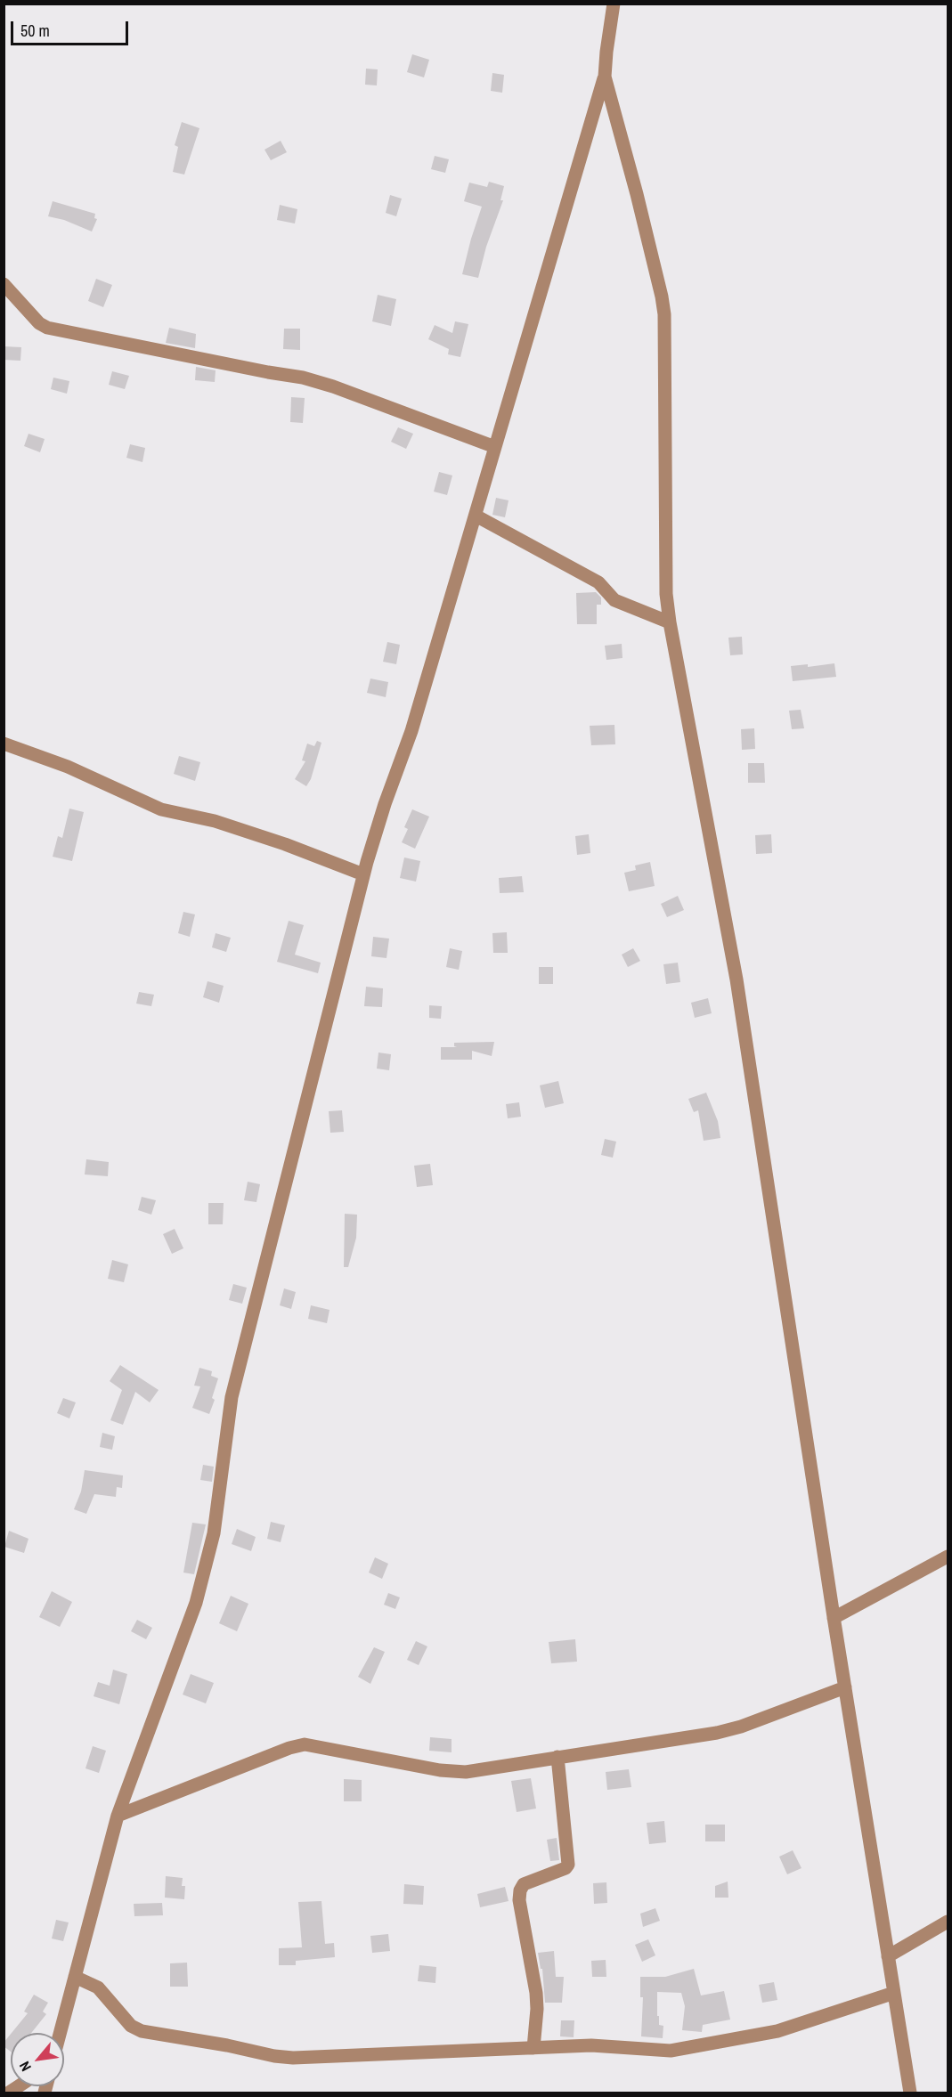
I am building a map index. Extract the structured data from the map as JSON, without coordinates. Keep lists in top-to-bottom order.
{
  "scale_bar": "50 m",
  "north": "bottom left"
}
